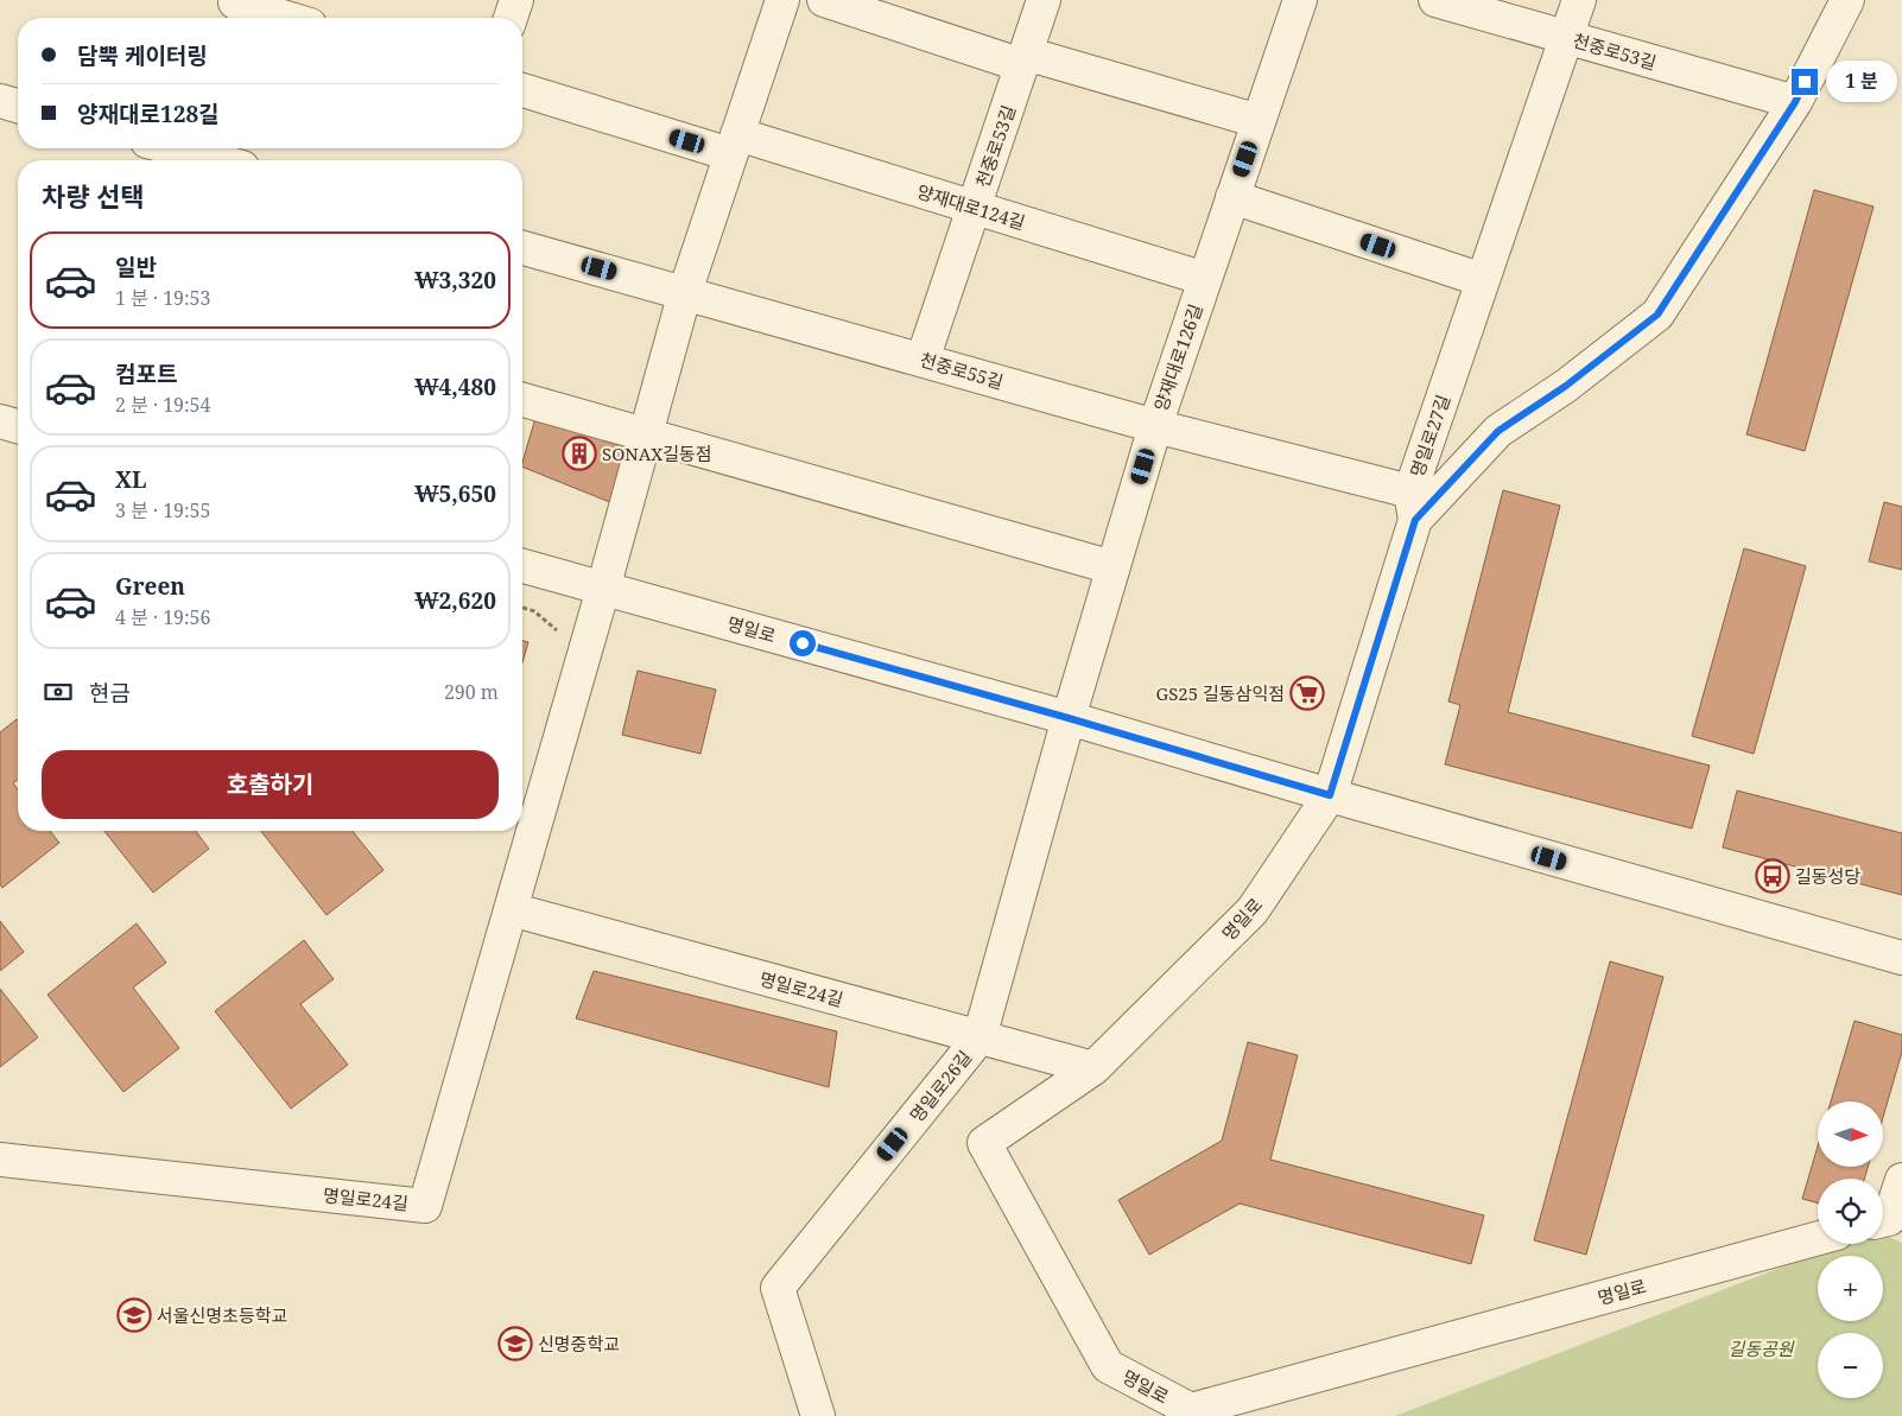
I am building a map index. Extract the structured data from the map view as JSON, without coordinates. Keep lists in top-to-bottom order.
{
  "streets": {
    "street": [
      "천중로53길",
      "양재대로124길",
      "양재대로126길",
      "천중로55길",
      "명일로27길",
      "명일로",
      "명일로24길",
      "명일로26길"
    ]
  },
  "crossings": [
    ["천중로53길", "양재대로124길"],
    ["천중로53길", "천중로55길"],
    ["천중로53길", "명일로27길"],
    ["양재대로124길", "양재대로126길"],
    ["양재대로126길", "천중로55길"],
    ["양재대로126길", "명일로"],
    ["양재대로126길", "명일로26길"],
    ["천중로55길", "명일로27길"],
    ["명일로27길", "명일로"],
    ["명일로", "명일로24길"],
    ["명일로", "명일로26길"],
    ["명일로24길", "명일로26길"]
  ],
  "parks": ["길동공원"],
  "places": {
    "building": ["SONAX길동점"],
    "supermarket": ["GS25 길동삼익점"],
    "bus stop": ["길동성당"],
    "school or university": ["서울신명초등학교", "신명중학교"]
  },
  "north": "right",
  "page": {
    "banner": ["담뿍 케이터링", "양재대로128길"],
    "bubble": "1 분",
    "heading": "차량 선택",
    "list": [
      {
        "name": "일반",
        "note": "1 분 · 19:53",
        "value": "₩3,320"
      },
      {
        "name": "컴포트",
        "note": "2 분 · 19:54",
        "value": "₩4,480"
      },
      {
        "name": "XL",
        "note": "3 분 · 19:55",
        "value": "₩5,650"
      },
      {
        "name": "Green",
        "note": "4 분 · 19:56",
        "value": "₩2,620"
      }
    ],
    "pay": ["현금", "290 m"],
    "buttons": "호출하기",
    "map_buttons": ["+", "−"]
  }
}
